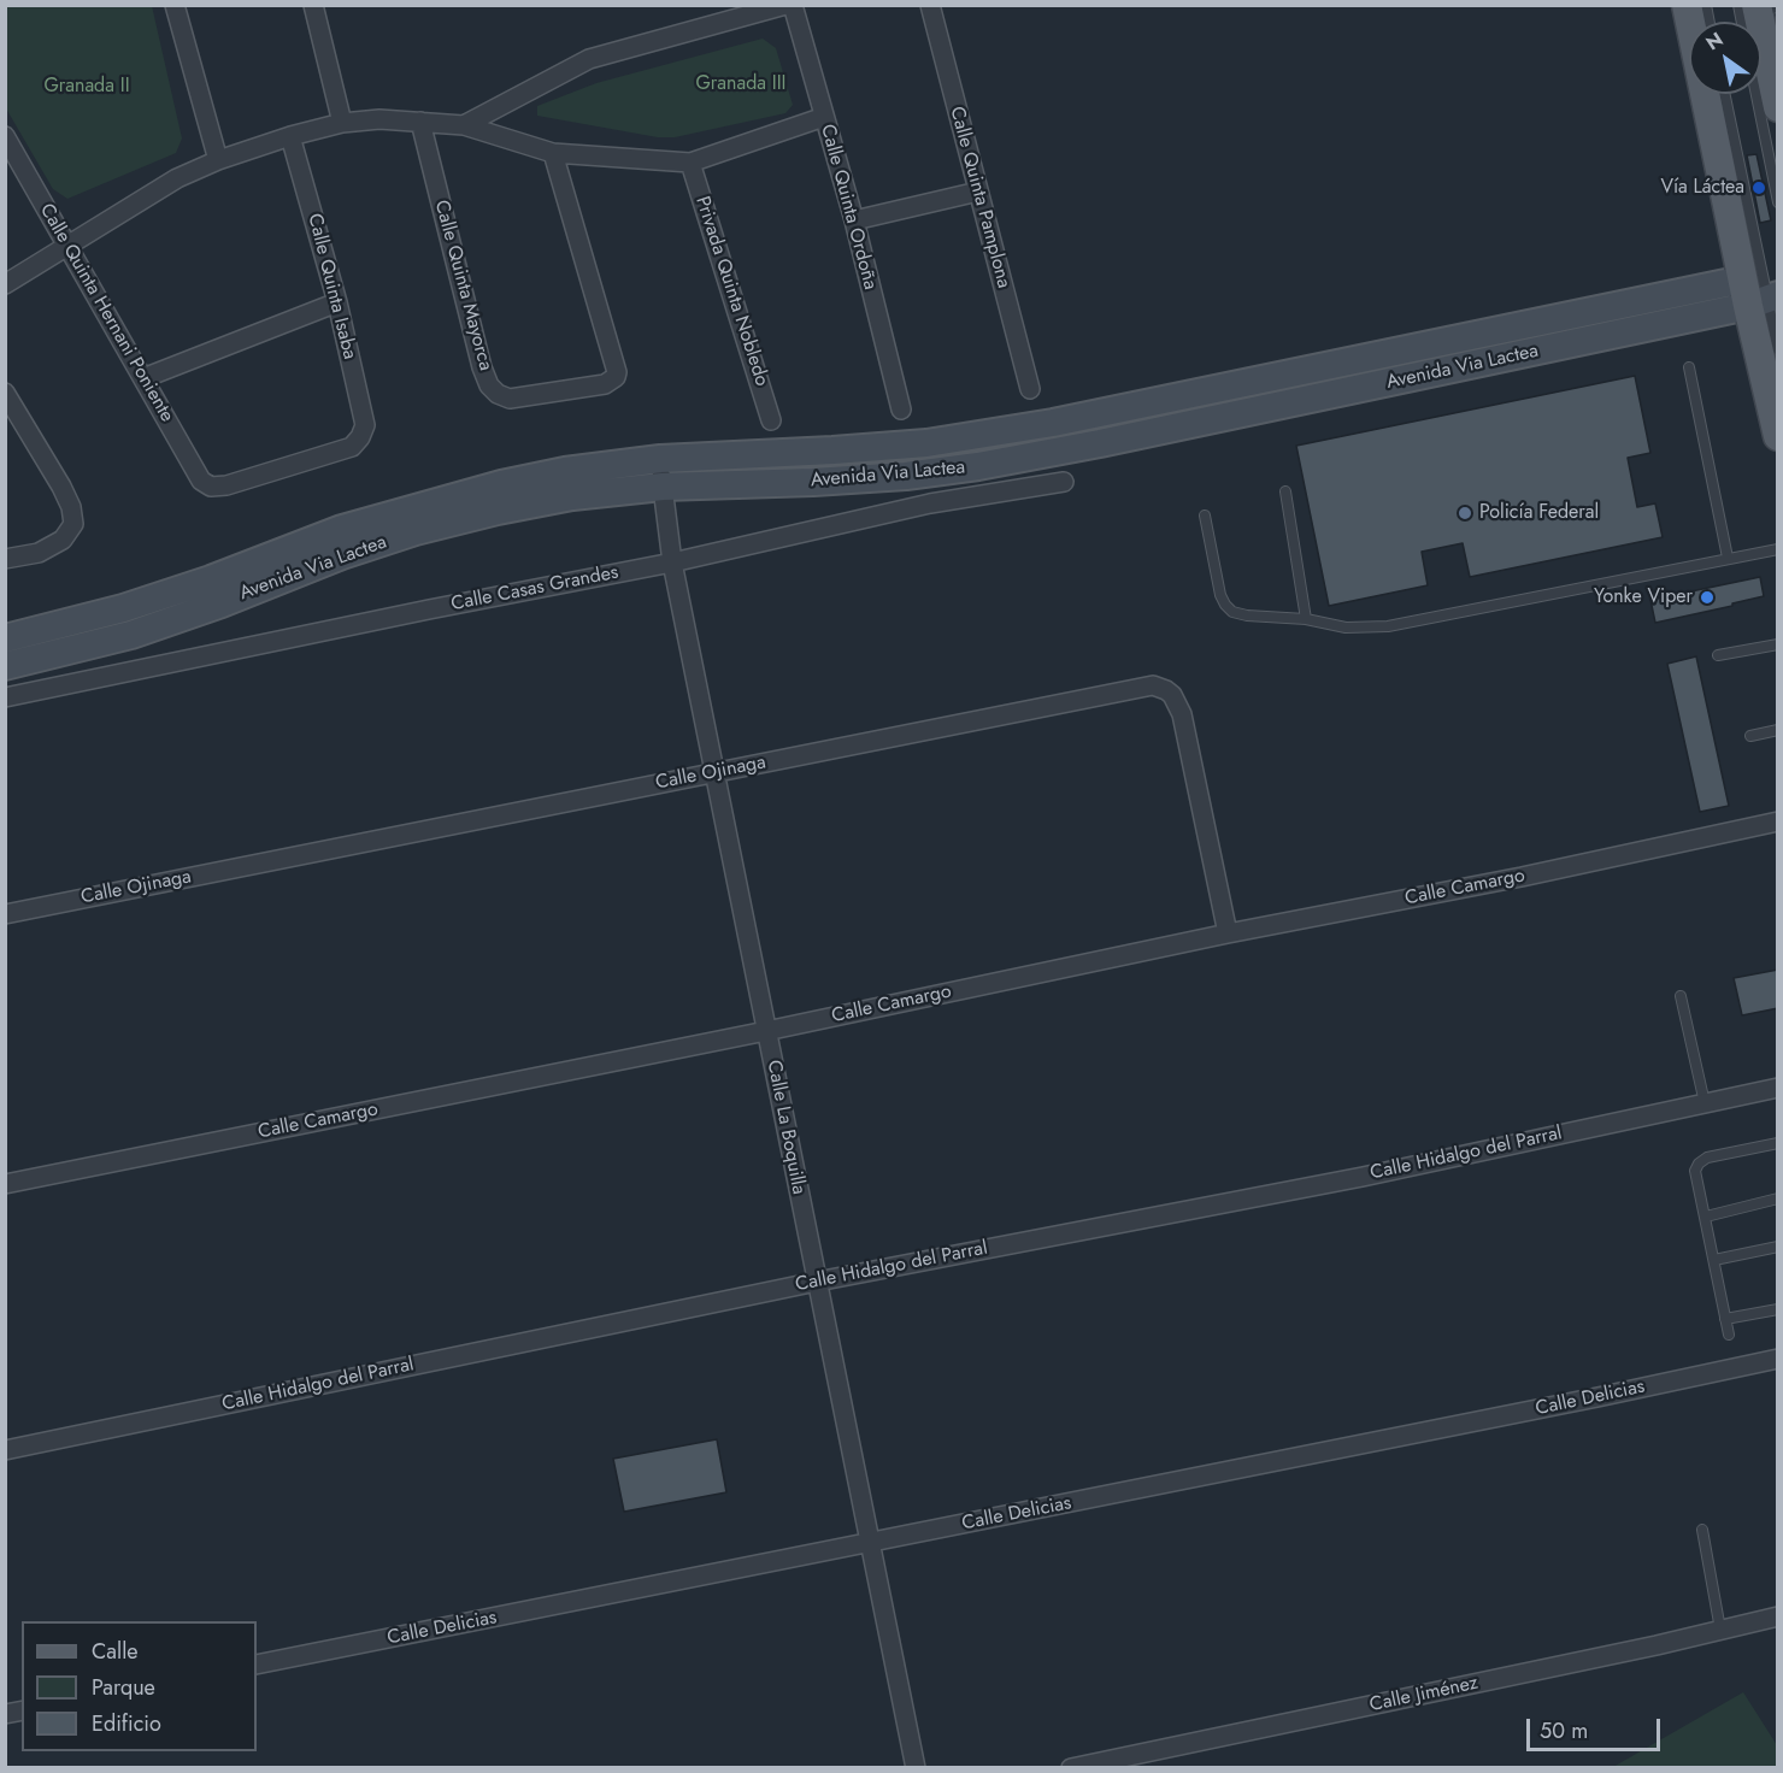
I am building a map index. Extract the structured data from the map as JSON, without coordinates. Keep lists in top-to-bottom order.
{
  "streets": {
    "main road": ["Avenida Via Lactea"],
    "street": [
      "Calle Quinta Pamplona",
      "Calle Quinta Ordoña",
      "Calle Quinta Mayorca",
      "Calle Quinta Isaba",
      "Privada Quinta Nobledo",
      "Calle Quinta Hernani Poniente",
      "Calle Casas Grandes",
      "Calle Ojinaga",
      "Calle Camargo",
      "Calle La Boquilla",
      "Calle Hidalgo del Parral",
      "Calle Delicias",
      "Calle Jiménez"
    ]
  },
  "crossings": [
    ["Calle Quinta Isaba", "Calle Quinta Hernani Poniente"],
    ["Avenida Via Lactea", "Calle La Boquilla"],
    ["Calle Casas Grandes", "Calle La Boquilla"],
    ["Calle Ojinaga", "Calle Camargo"],
    ["Calle Ojinaga", "Calle La Boquilla"],
    ["Calle Camargo", "Calle La Boquilla"],
    ["Calle La Boquilla", "Calle Hidalgo del Parral"],
    ["Calle La Boquilla", "Calle Delicias"]
  ],
  "parks": ["Granada III", "Granada II"],
  "places": ["Vía Láctea", "Policía Federal", "Yonke Viper"],
  "legend": ["Calle", "Parque", "Edificio"],
  "scale_bar": "50 m",
  "north": "top left"
}
